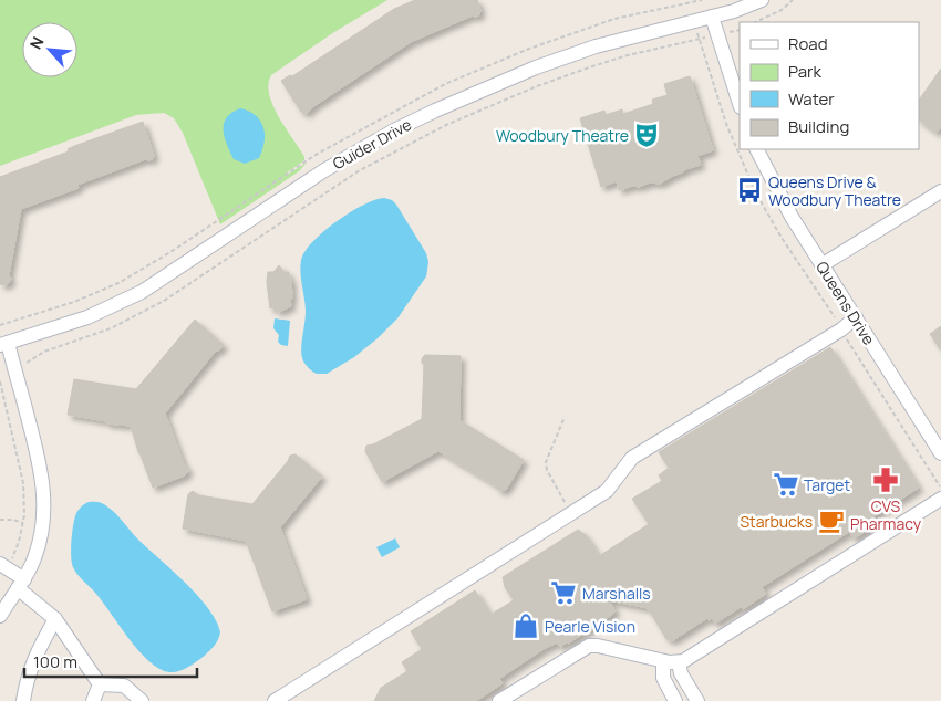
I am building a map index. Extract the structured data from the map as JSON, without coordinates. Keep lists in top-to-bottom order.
{
  "streets": {
    "street": ["Guider Drive", "Queens Drive"]
  },
  "places": {
    "theatre": ["Woodbury Theatre"],
    "bus stop": ["Queens Drive & Woodbury Theatre"],
    "pharmacy": ["CVS Pharmacy"],
    "supermarket": ["Target", "Marshalls"],
    "cafe": ["Starbucks"],
    "shop": ["Pearle Vision"]
  },
  "legend": [
    "Road",
    "Park",
    "Water",
    "Building"
  ],
  "scale_bar": "100 m",
  "north": "top left"
}
